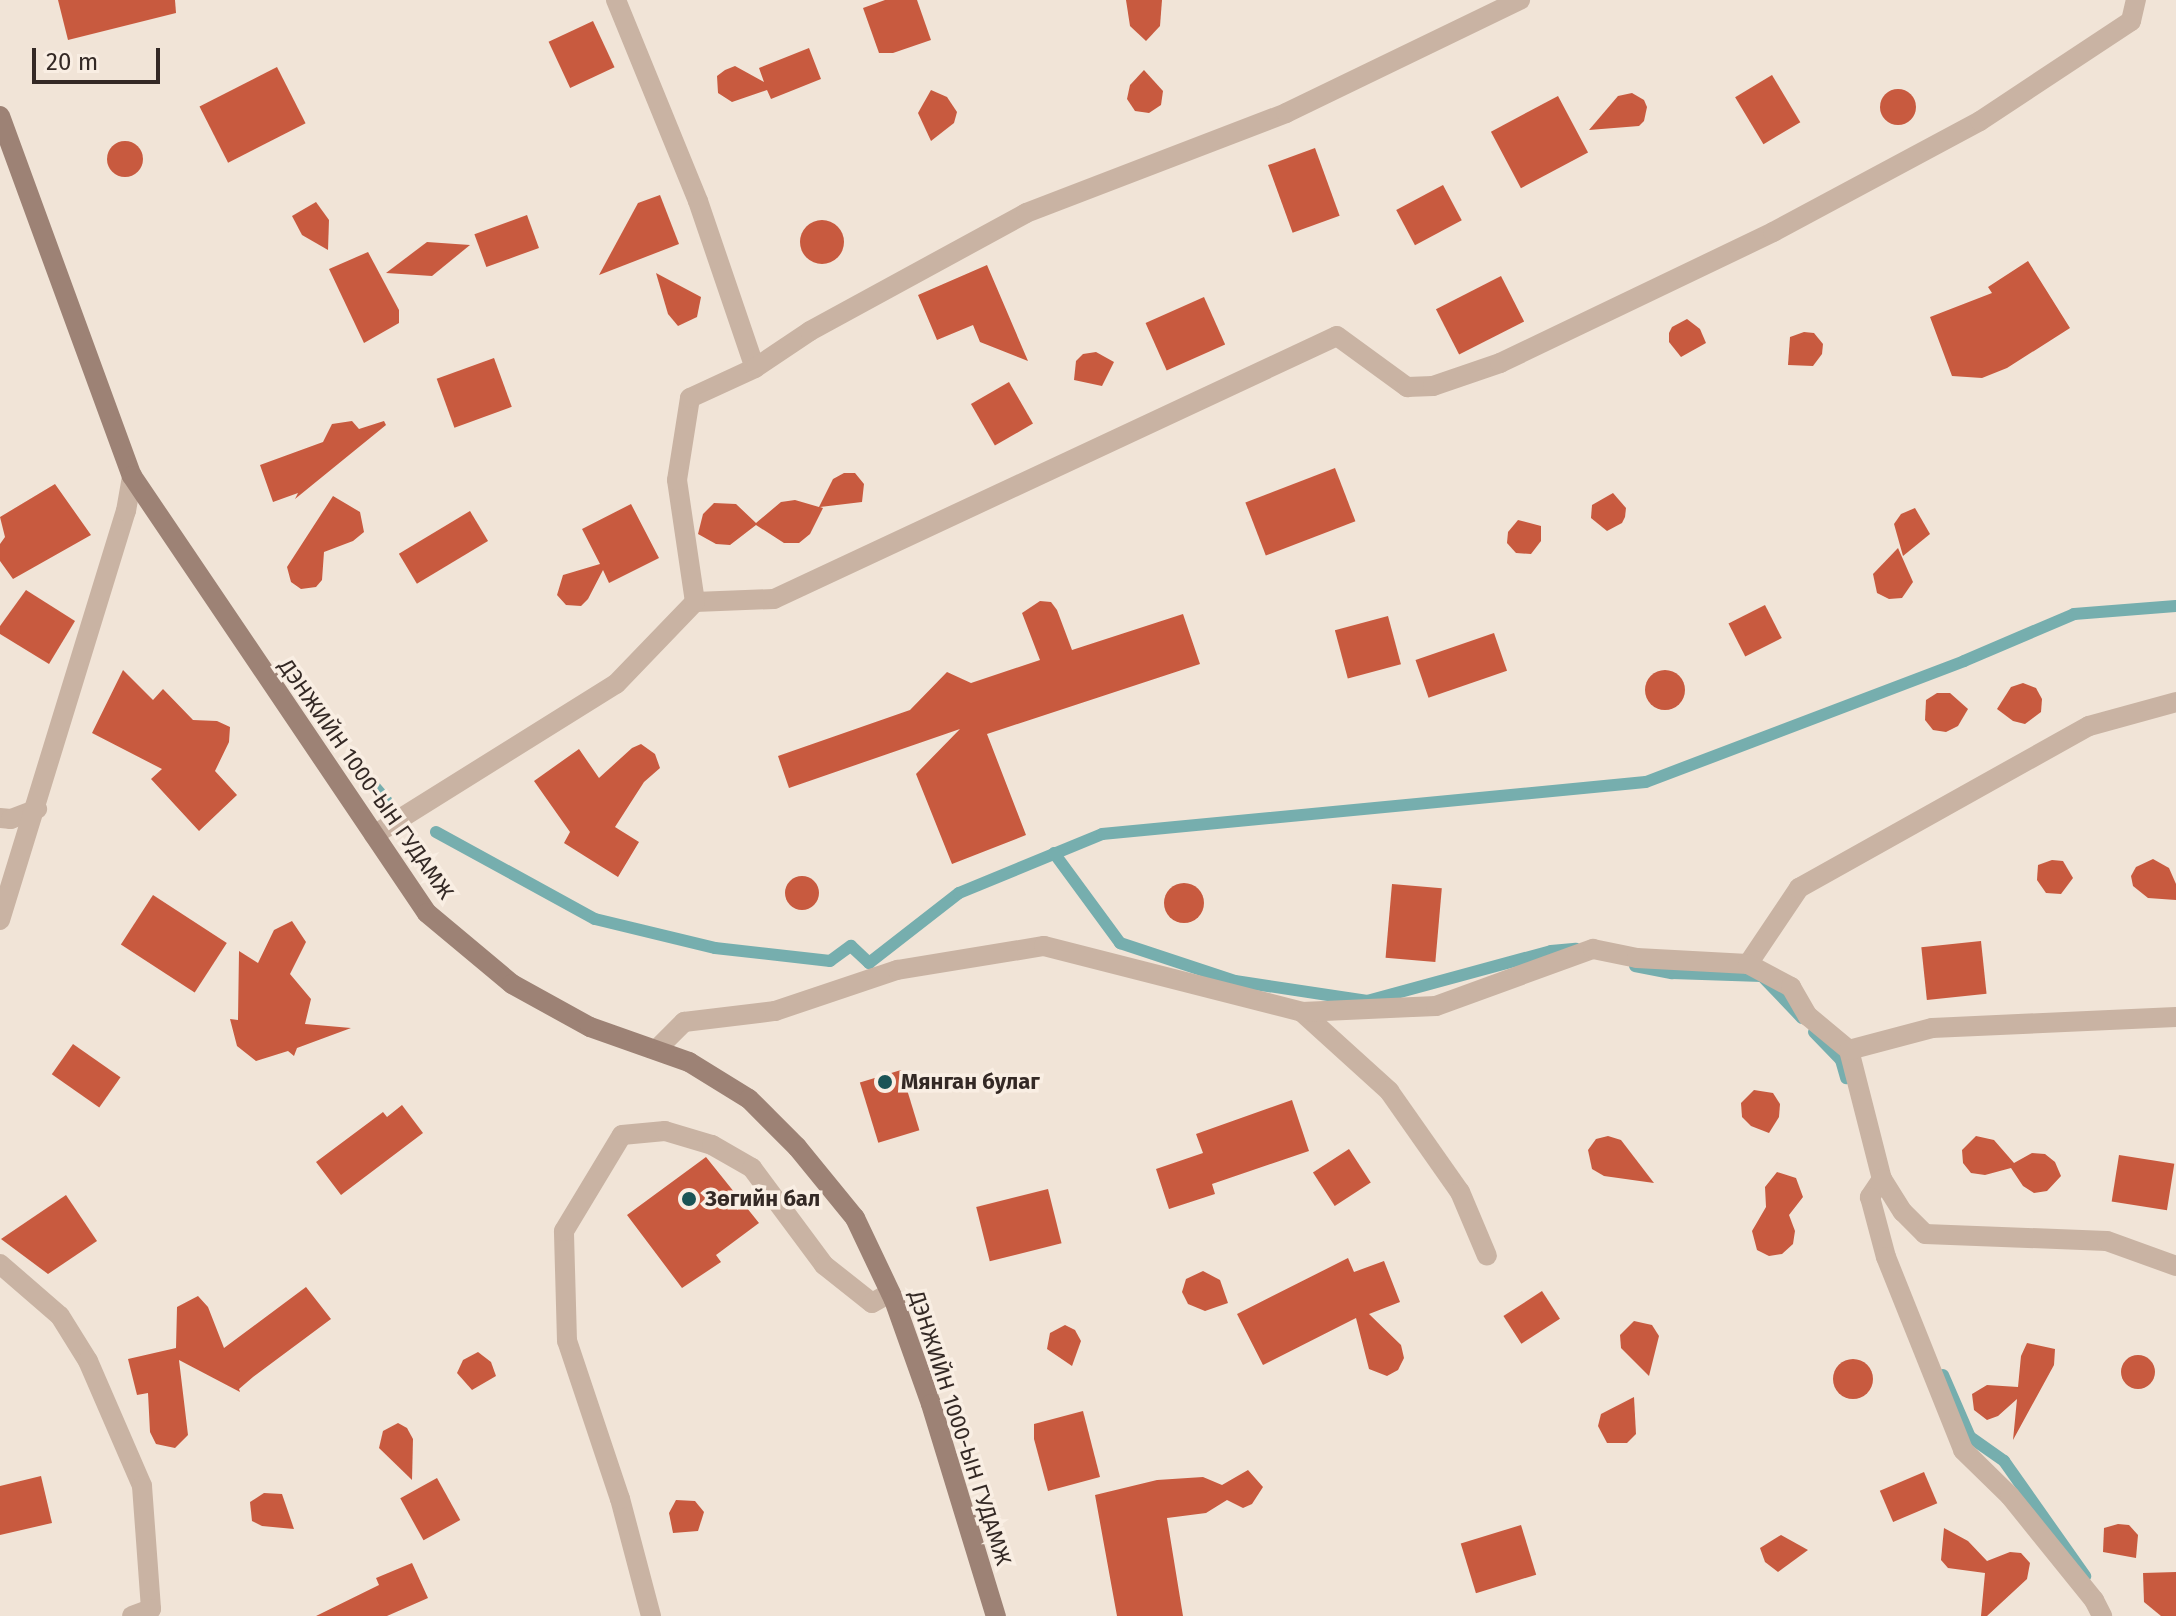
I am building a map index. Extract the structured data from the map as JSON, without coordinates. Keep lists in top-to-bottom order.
{
  "streets": {
    "main road": ["ДЭНЖИЙН 1000-ЫН ГУДАМЖ"]
  },
  "places": ["Мянган булаг", "Зөгийн бал"],
  "scale_bar": "20 m"
}
